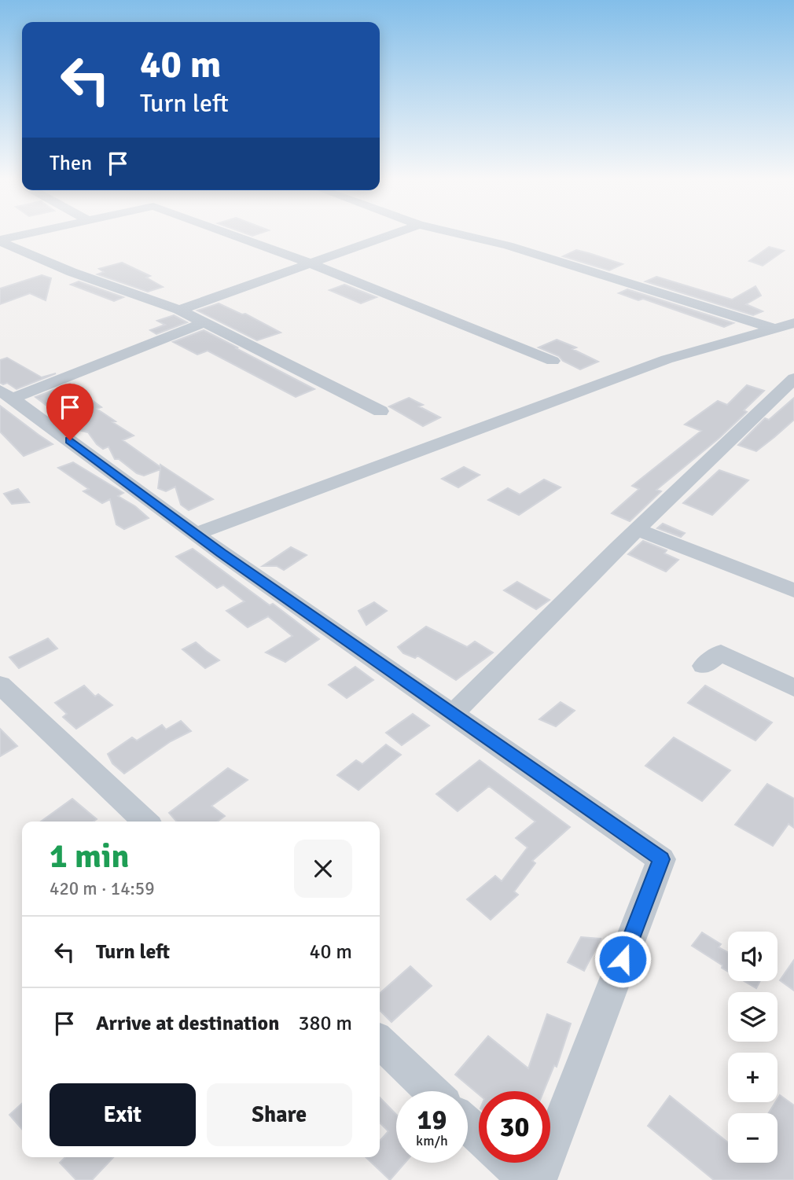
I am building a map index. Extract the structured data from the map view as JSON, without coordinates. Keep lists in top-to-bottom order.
{
  "page": {
    "turn": ["40 m", "Turn left"],
    "then": "Then",
    "heading": ["1 min", "420 m · 14:59"],
    "list": [
      {
        "name": "Turn left",
        "value": "40 m"
      },
      {
        "name": "Arrive at destination",
        "value": "380 m"
      }
    ],
    "map_buttons": ["+", "−"],
    "buttons": ["Exit", "Share"],
    "speed": "19 km/h",
    "limit": "30"
  }
}
